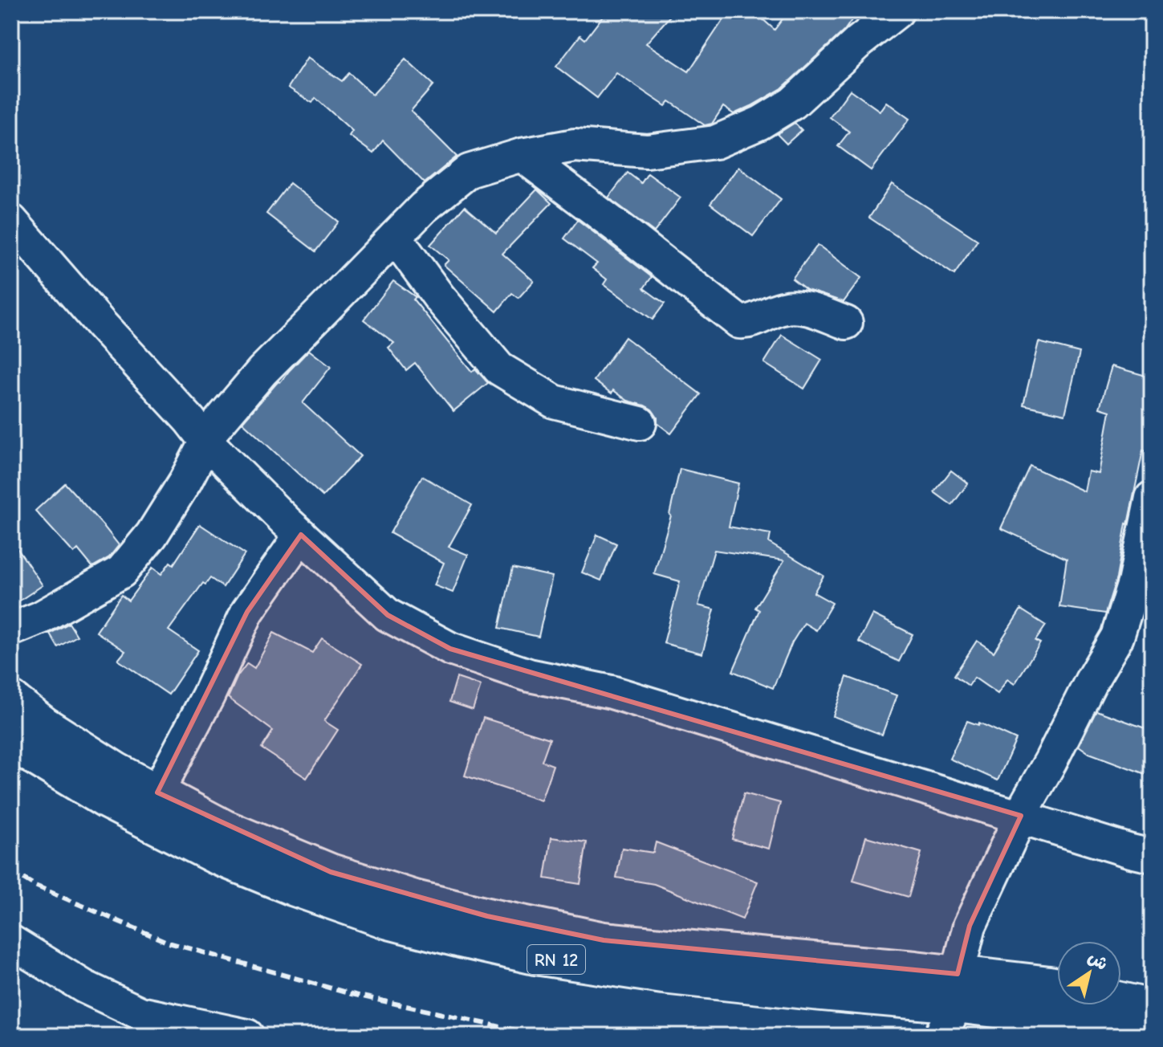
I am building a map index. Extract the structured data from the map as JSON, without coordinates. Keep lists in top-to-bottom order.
{
  "streets": {
    "highway": ["RN 12"]
  },
  "north": "top right"
}
